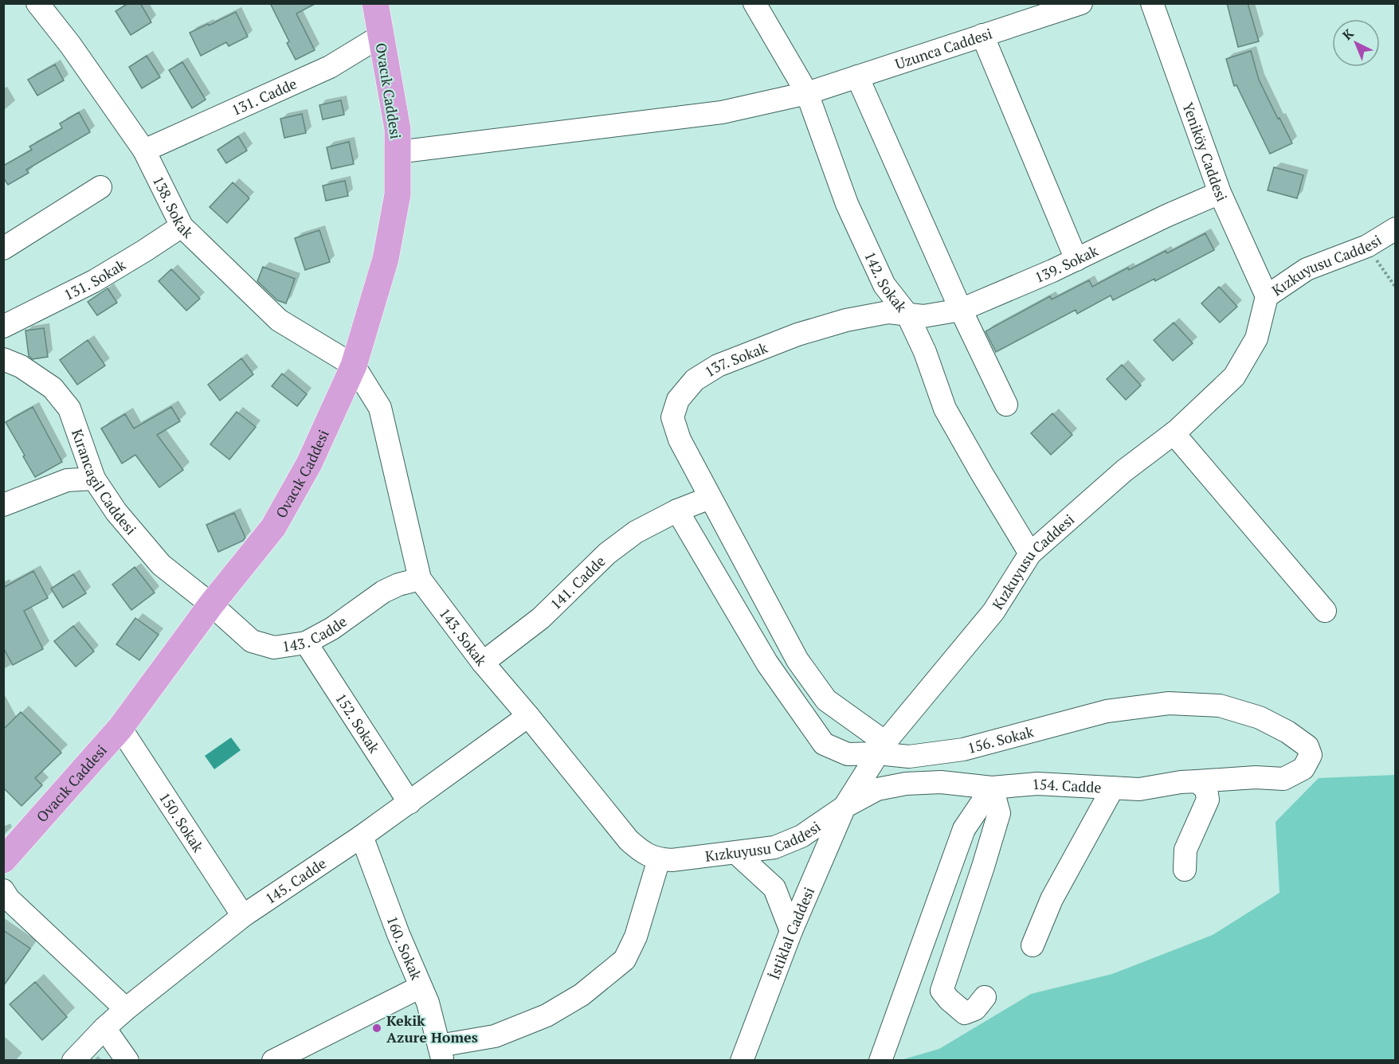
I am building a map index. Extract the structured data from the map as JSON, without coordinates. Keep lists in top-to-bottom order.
{
  "streets": {
    "main road": ["Ovacık Caddesi"],
    "street": [
      "Uzunca Caddesi",
      "131. Cadde",
      "Yeniköy Caddesi",
      "138. Sokak",
      "139. Sokak",
      "Kızkuyusu Caddesi",
      "131. Sokak",
      "142. Sokak",
      "137. Sokak",
      "Kırancagil Caddesi",
      "141. Cadde",
      "143. Cadde",
      "143. Sokak",
      "152. Sokak",
      "156. Sokak",
      "154. Cadde",
      "150. Sokak",
      "145. Cadde",
      "İstiklal Caddesi",
      "160. Sokak"
    ]
  },
  "crossings": [
    ["Uzunca Caddesi", "Ovacık Caddesi"],
    ["Uzunca Caddesi", "142. Sokak"],
    ["Ovacık Caddesi", "131. Cadde"],
    ["Ovacık Caddesi", "138. Sokak"],
    ["Ovacık Caddesi", "Kırancagil Caddesi"],
    ["Ovacık Caddesi", "143. Cadde"],
    ["Ovacık Caddesi", "143. Sokak"],
    ["Ovacık Caddesi", "150. Sokak"],
    ["131. Cadde", "138. Sokak"],
    ["Yeniköy Caddesi", "139. Sokak"],
    ["Yeniköy Caddesi", "Kızkuyusu Caddesi"],
    ["138. Sokak", "131. Sokak"],
    ["138. Sokak", "143. Sokak"],
    ["139. Sokak", "142. Sokak"],
    ["139. Sokak", "137. Sokak"],
    ["Kızkuyusu Caddesi", "142. Sokak"],
    ["Kızkuyusu Caddesi", "137. Sokak"],
    ["Kızkuyusu Caddesi", "143. Sokak"],
    ["Kızkuyusu Caddesi", "156. Sokak"],
    ["Kızkuyusu Caddesi", "154. Cadde"],
    ["Kızkuyusu Caddesi", "İstiklal Caddesi"],
    ["142. Sokak", "137. Sokak"],
    ["137. Sokak", "141. Cadde"],
    ["137. Sokak", "156. Sokak"],
    ["Kırancagil Caddesi", "143. Cadde"],
    ["141. Cadde", "143. Sokak"],
    ["141. Cadde", "156. Sokak"],
    ["143. Cadde", "143. Sokak"],
    ["143. Cadde", "152. Sokak"],
    ["143. Sokak", "145. Cadde"],
    ["152. Sokak", "145. Cadde"],
    ["156. Sokak", "154. Cadde"],
    ["154. Cadde", "İstiklal Caddesi"],
    ["150. Sokak", "145. Cadde"],
    ["145. Cadde", "160. Sokak"]
  ],
  "places": ["Kekik Azure Homes"],
  "north": "top left"
}
